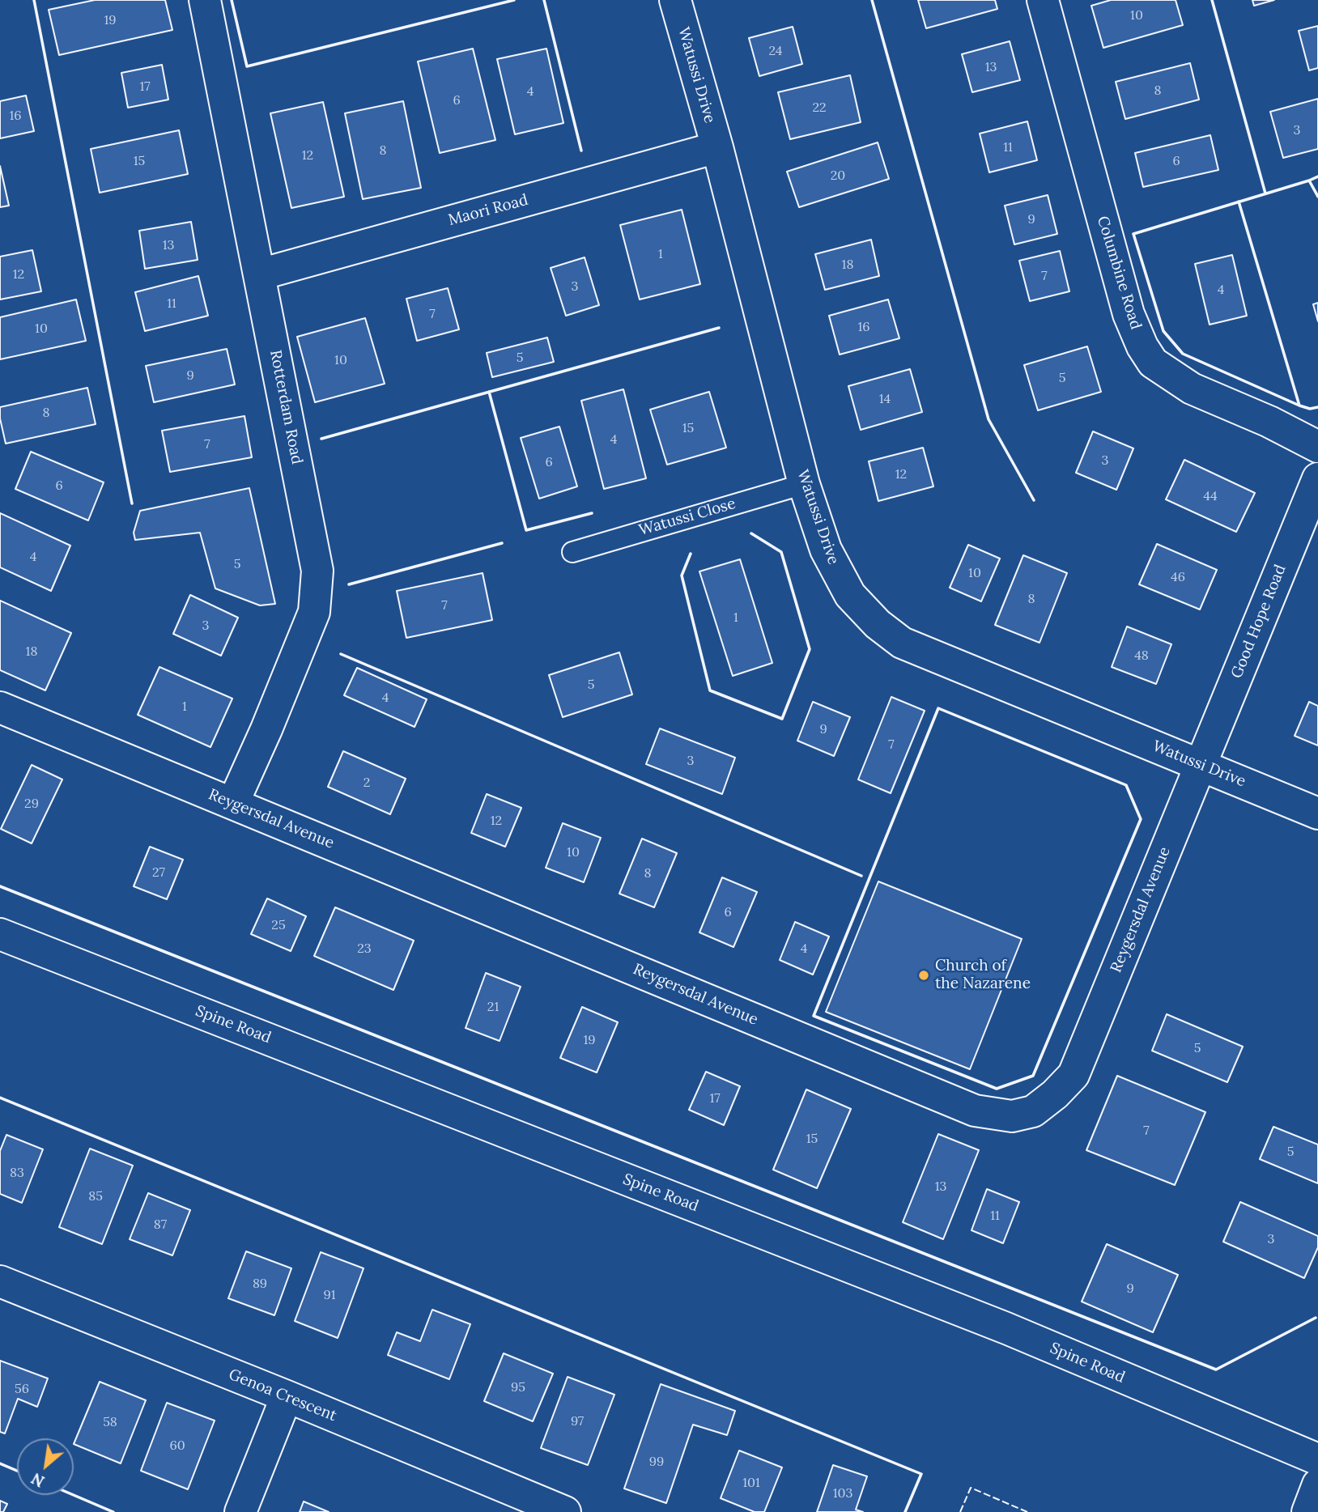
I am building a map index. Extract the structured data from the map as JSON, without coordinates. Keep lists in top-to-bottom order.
{
  "streets": {
    "street": [
      "Watussi Drive",
      "Maori Road",
      "Columbine Road",
      "Rotterdam Road",
      "Good Hope Road",
      "Reygersdal Avenue",
      "Spine Road",
      "Genoa Crescent"
    ],
    "lane": ["Watussi Close"]
  },
  "crossings": [
    ["Watussi Drive", "Maori Road"],
    ["Watussi Drive", "Watussi Close"],
    ["Watussi Drive", "Good Hope Road"],
    ["Watussi Drive", "Reygersdal Avenue"],
    ["Maori Road", "Rotterdam Road"],
    ["Rotterdam Road", "Reygersdal Avenue"],
    ["Good Hope Road", "Reygersdal Avenue"]
  ],
  "places": ["Church of the Nazarene"],
  "house_numbers": [
    "10",
    "19",
    "24",
    "13",
    "17",
    "8",
    "4",
    "6",
    "22",
    "16",
    "3",
    "11",
    "8",
    "12",
    "15",
    "6",
    "20",
    "9",
    "13",
    "1",
    "18",
    "12",
    "7",
    "3",
    "4",
    "11",
    "7",
    "16",
    "10",
    "5",
    "10",
    "9",
    "5",
    "14",
    "8",
    "15",
    "4",
    "7",
    "3",
    "6",
    "12",
    "6",
    "44",
    "4",
    "5",
    "10",
    "46",
    "8",
    "7",
    "1",
    "3",
    "18",
    "48",
    "5",
    "4",
    "1",
    "9",
    "7",
    "3",
    "2",
    "29",
    "12",
    "10",
    "27",
    "8",
    "6",
    "25",
    "23",
    "4",
    "21",
    "19",
    "5",
    "17",
    "7",
    "15",
    "5",
    "83",
    "13",
    "85",
    "11",
    "87",
    "3",
    "89",
    "9",
    "91",
    "95",
    "56",
    "97",
    "58",
    "60",
    "99",
    "101",
    "103"
  ],
  "north": "bottom left"
}
